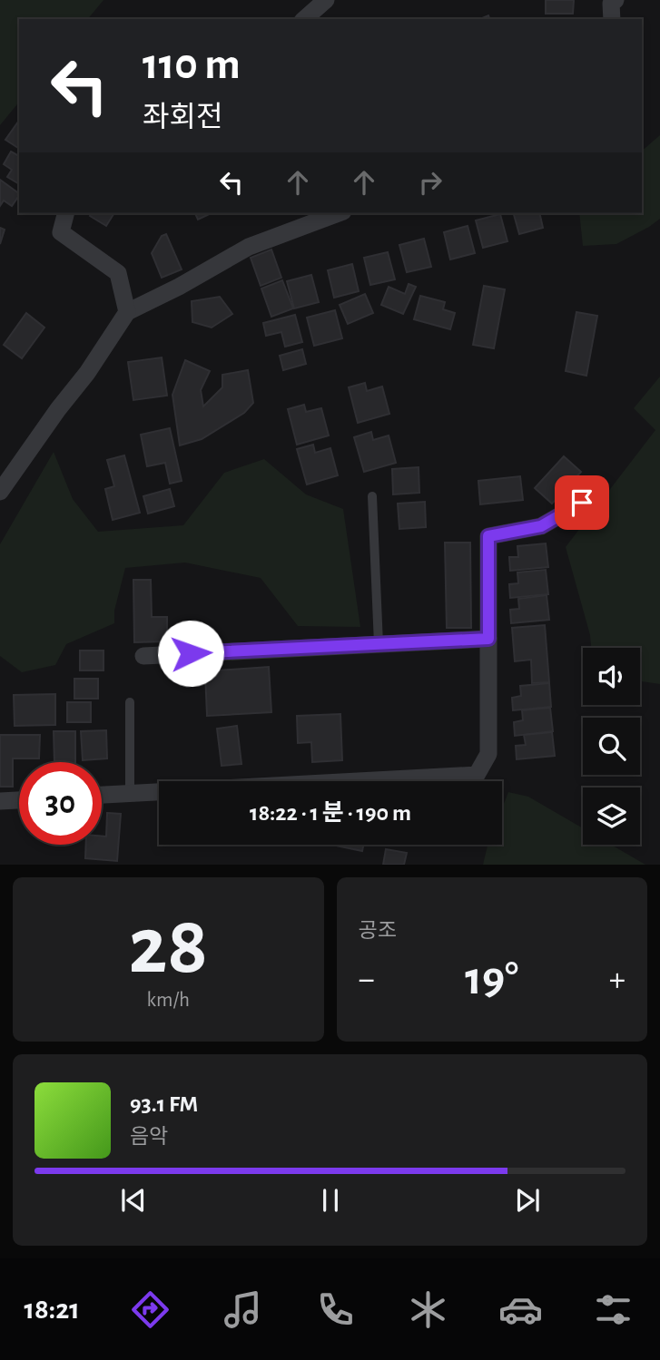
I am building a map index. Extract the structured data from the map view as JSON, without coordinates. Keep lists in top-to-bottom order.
{
  "page": {
    "turn": ["110 m", "좌회전"],
    "limit": "30",
    "trip": "18:22 · 1 분 · 190 m",
    "tile": [
      ["28", "km/h"],
      "공조"
    ],
    "heat": ["−", "19°", "+"],
    "song": ["93.1 FM", "음악"],
    "tabs": "18:21"
  }
}
